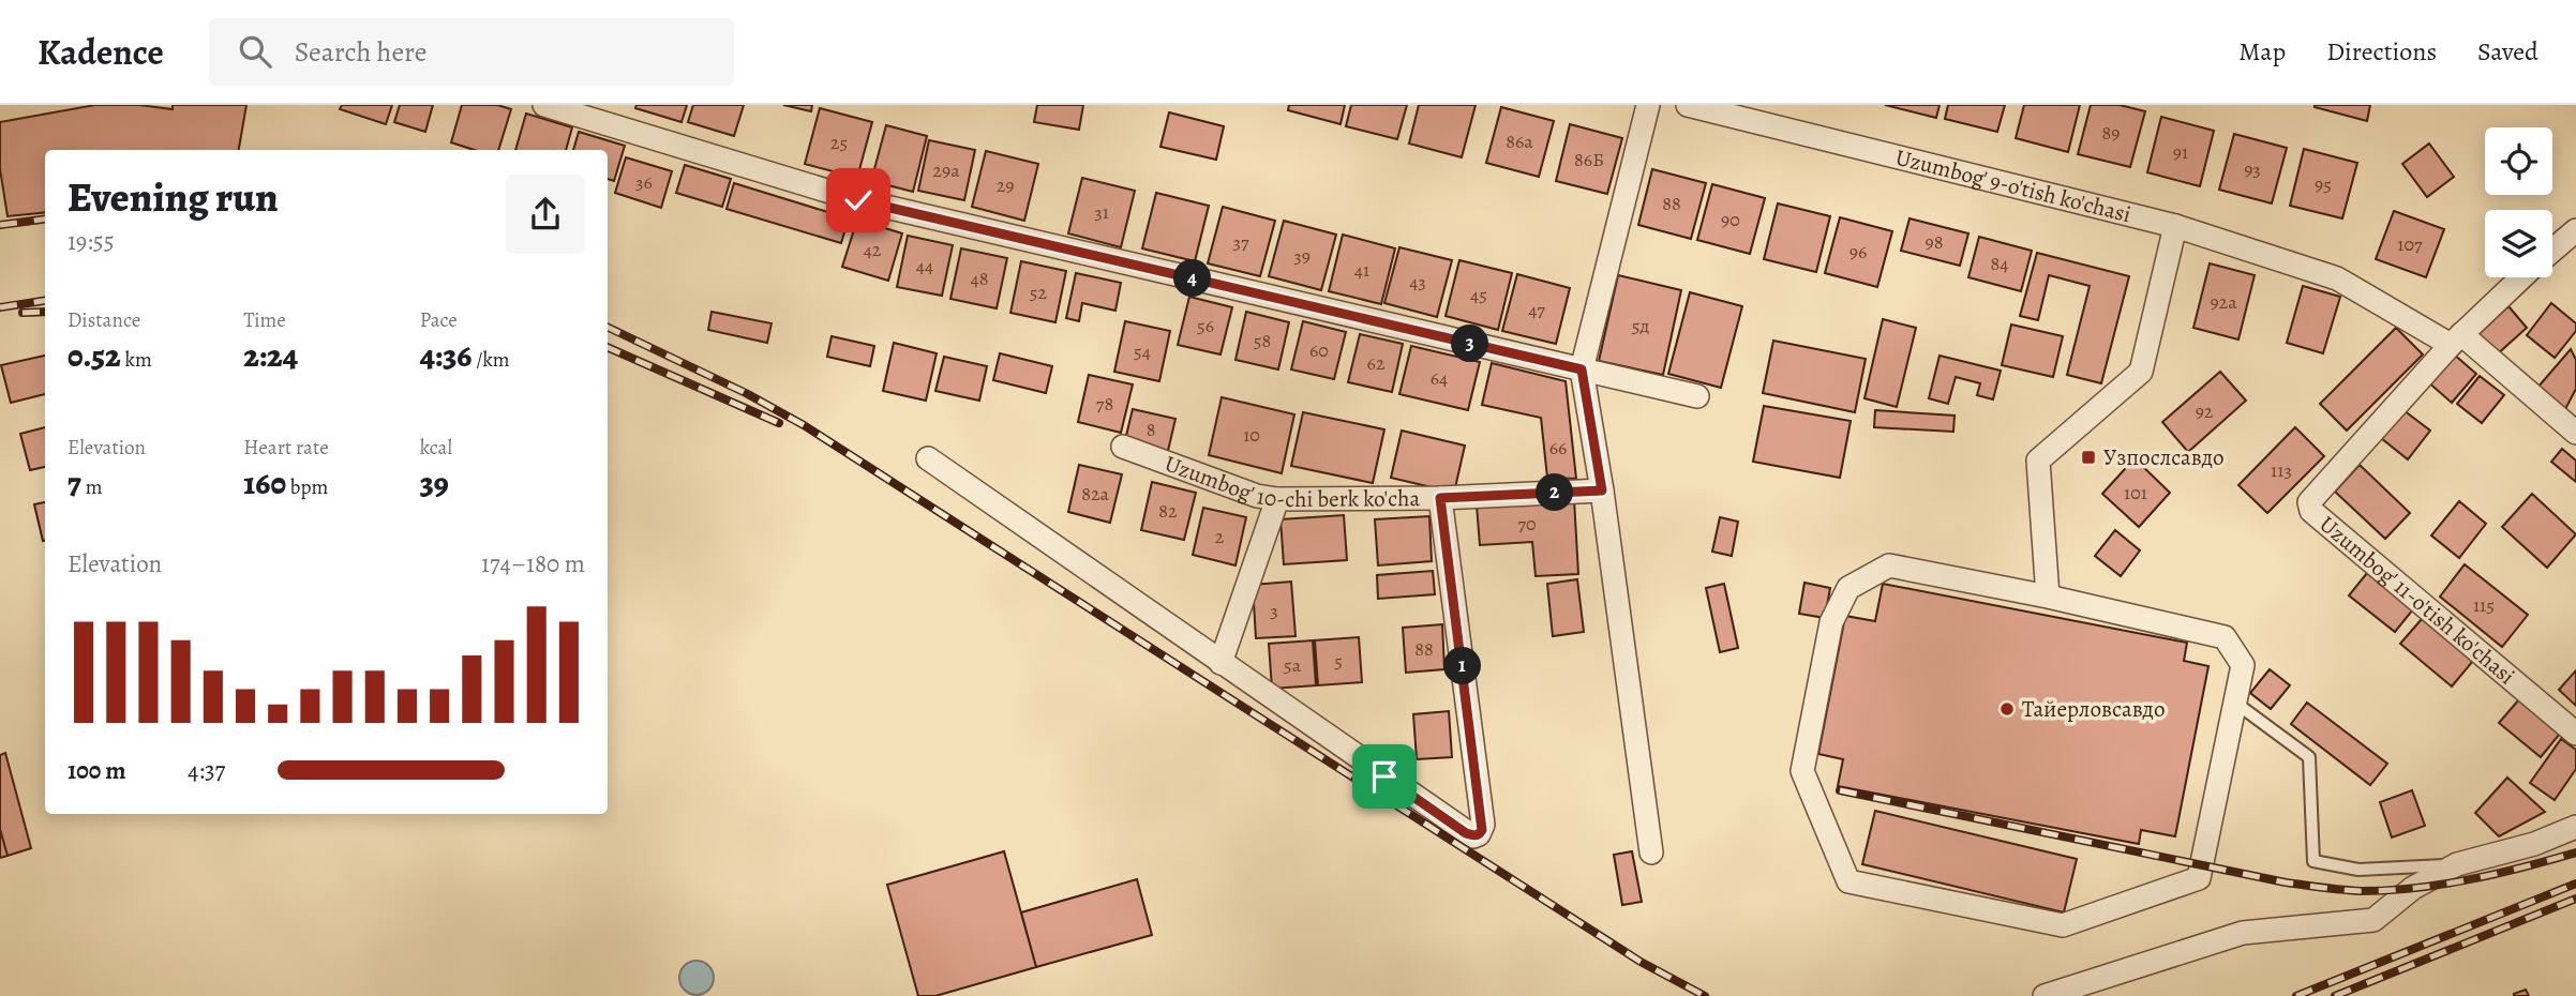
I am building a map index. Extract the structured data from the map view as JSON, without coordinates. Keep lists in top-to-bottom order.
{
  "streets": {
    "street": ["Uzumbog' 9-o'tish ko'chasi", "Uzumbog' 10-chi berk ko'cha", "Uzumbog' 11-o'tish ko'chasi"]
  },
  "crossings": [
    ["Uzumbog' 9-o'tish ko'chasi", "Uzumbog' 11-o'tish ko'chasi"]
  ],
  "places": {
    "transit": ["Узпослсавдо"],
    "other": ["Тайерловсавдо"]
  },
  "house_numbers": [
    "89",
    "86a",
    "25",
    "91",
    "86Б",
    "93",
    "29a",
    "36",
    "95",
    "29",
    "88",
    "31",
    "90",
    "37",
    "98",
    "107",
    "42",
    "96",
    "39",
    "84",
    "44",
    "41",
    "48",
    "43",
    "52",
    "45",
    "92a",
    "47",
    "56",
    "5д",
    "58",
    "60",
    "54",
    "62",
    "64",
    "78",
    "92",
    "8",
    "10",
    "66",
    "113",
    "101",
    "82a",
    "82",
    "70",
    "2",
    "115",
    "3",
    "88",
    "5",
    "5a"
  ],
  "page": {
    "header": "Kadence",
    "search": "Search here",
    "nav": ["Map", "Directions", "Saved"],
    "heading": ["Evening run", "19:55"],
    "pins": [
      "4",
      "3",
      "2",
      "1"
    ],
    "stats": [
      ["Distance", "0.52 km"],
      ["Time", "2:24"],
      ["Pace", "4:36 /km"],
      ["Elevation", "7 m"],
      ["Heart rate", "160 bpm"],
      ["kcal", "39"]
    ],
    "chart": ["Elevation", "174–180 m"],
    "list": [
      {
        "name": "100 m",
        "note": "4:37"
      }
    ]
  }
}
